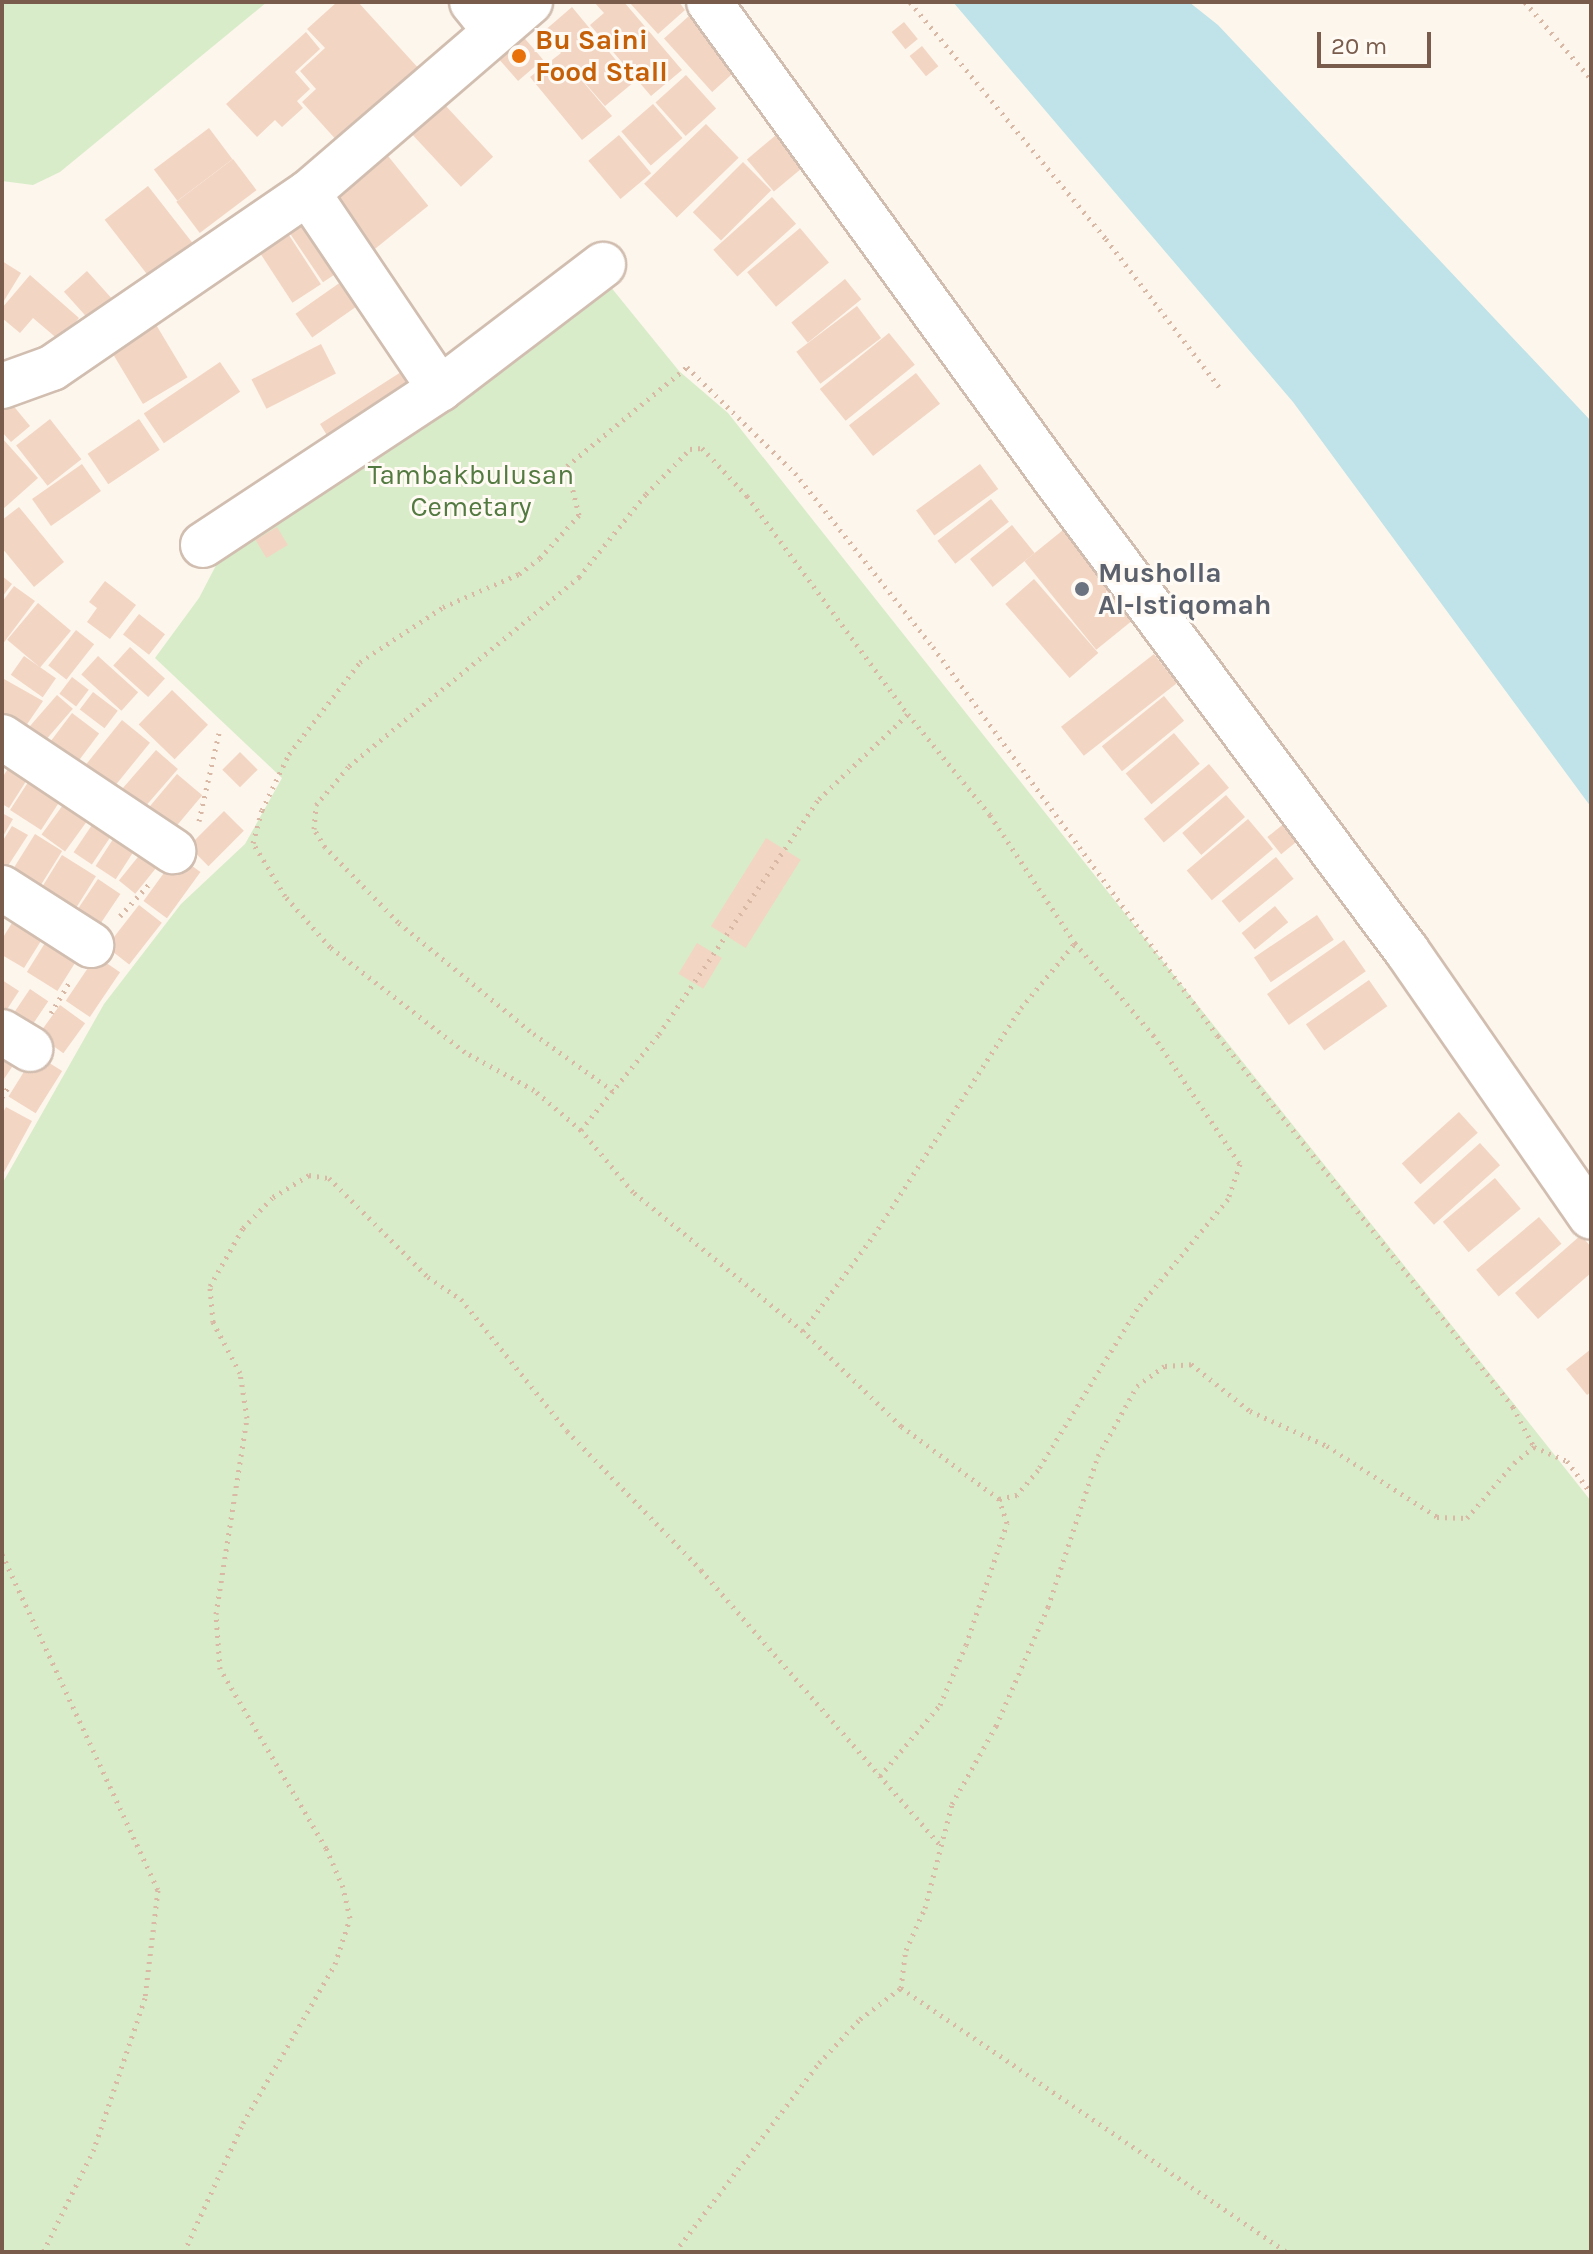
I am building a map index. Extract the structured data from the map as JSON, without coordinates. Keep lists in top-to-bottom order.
{
  "parks": ["Tambakbulusan Cemetary"],
  "places": ["Bu Saini Food Stall", "Musholla Al-Istiqomah"],
  "scale_bar": "20 m"
}
